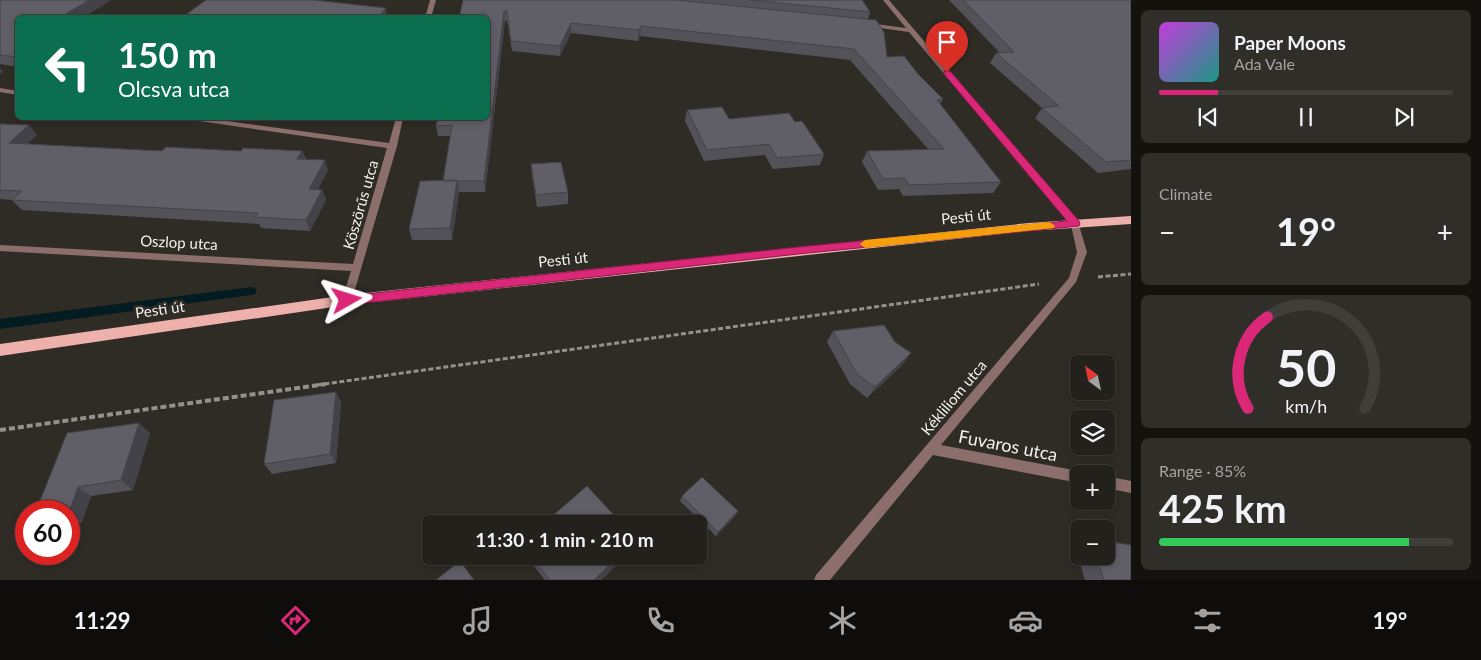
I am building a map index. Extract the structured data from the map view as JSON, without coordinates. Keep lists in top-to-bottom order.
{
  "streets": {
    "main road": ["Pesti út"],
    "street": [
      "Köszörűs utca",
      "Oszlop utca",
      "Kékliliom utca",
      "Fuvaros utca"
    ]
  },
  "crossings": [
    ["Köszörűs utca", "Pesti út"],
    ["Köszörűs utca", "Oszlop utca"],
    ["Pesti út", "Kékliliom utca"],
    ["Kékliliom utca", "Fuvaros utca"]
  ],
  "north": "top left",
  "page": {
    "turn": ["150 m", "Olcsva utca"],
    "song": ["Paper Moons", "Ada Vale"],
    "tile": [
      "Climate",
      ["Range · 85%", "425 km"]
    ],
    "heat": ["−", "19°", "+"],
    "map_buttons": ["+", "−"],
    "limit": "60",
    "trip": "11:30 · 1 min · 210 m",
    "tabs": ["11:29", "19°"],
    "gauge": ["50", "km/h"]
  }
}
